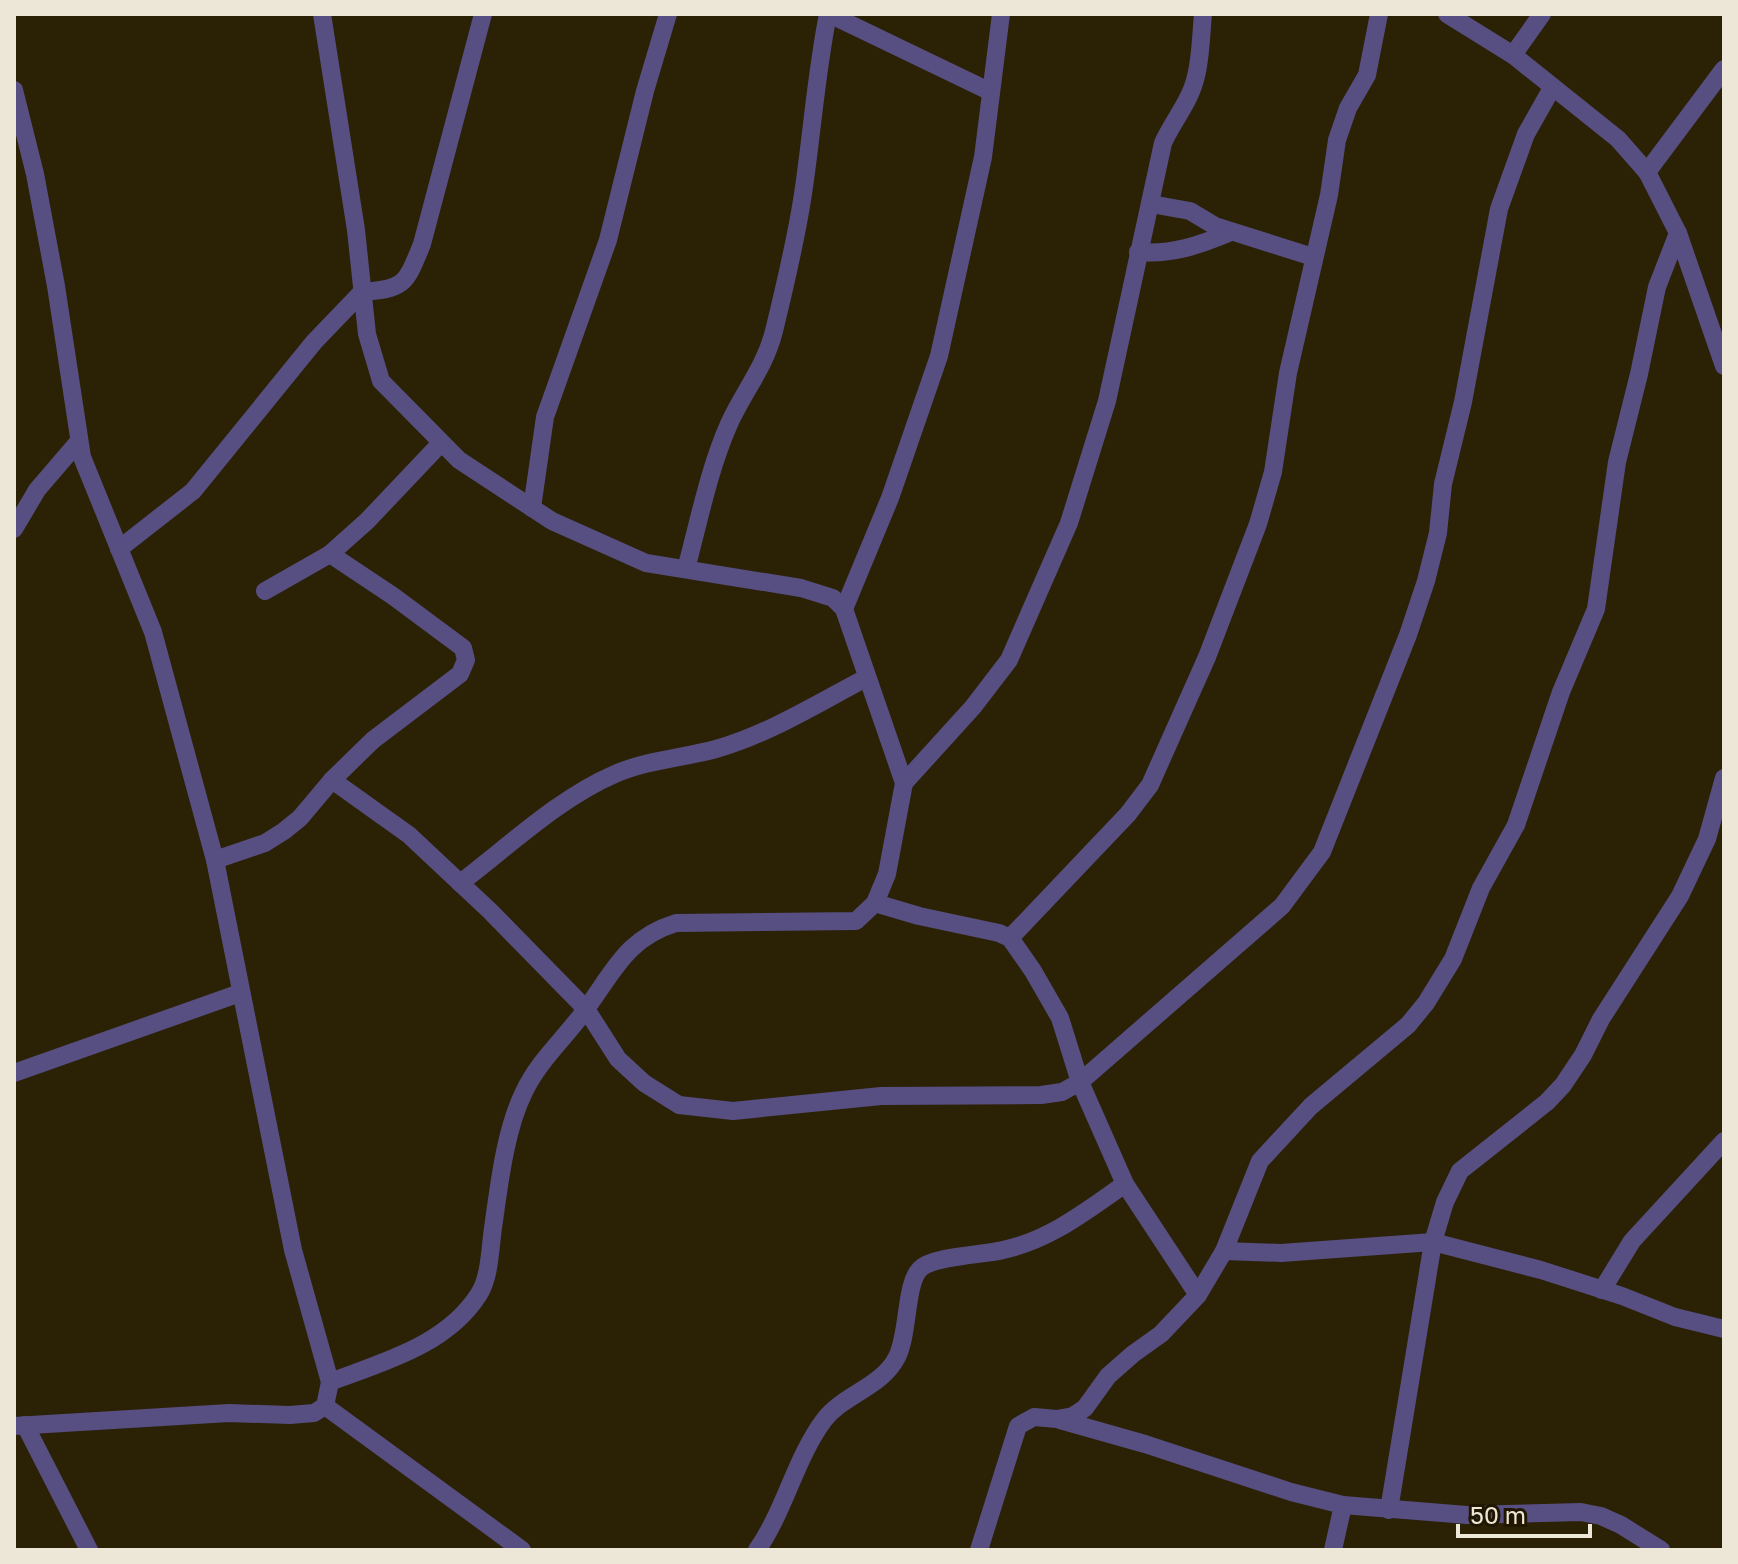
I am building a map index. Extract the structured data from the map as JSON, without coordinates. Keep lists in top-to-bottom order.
{
  "scale_bar": "50 m"
}
